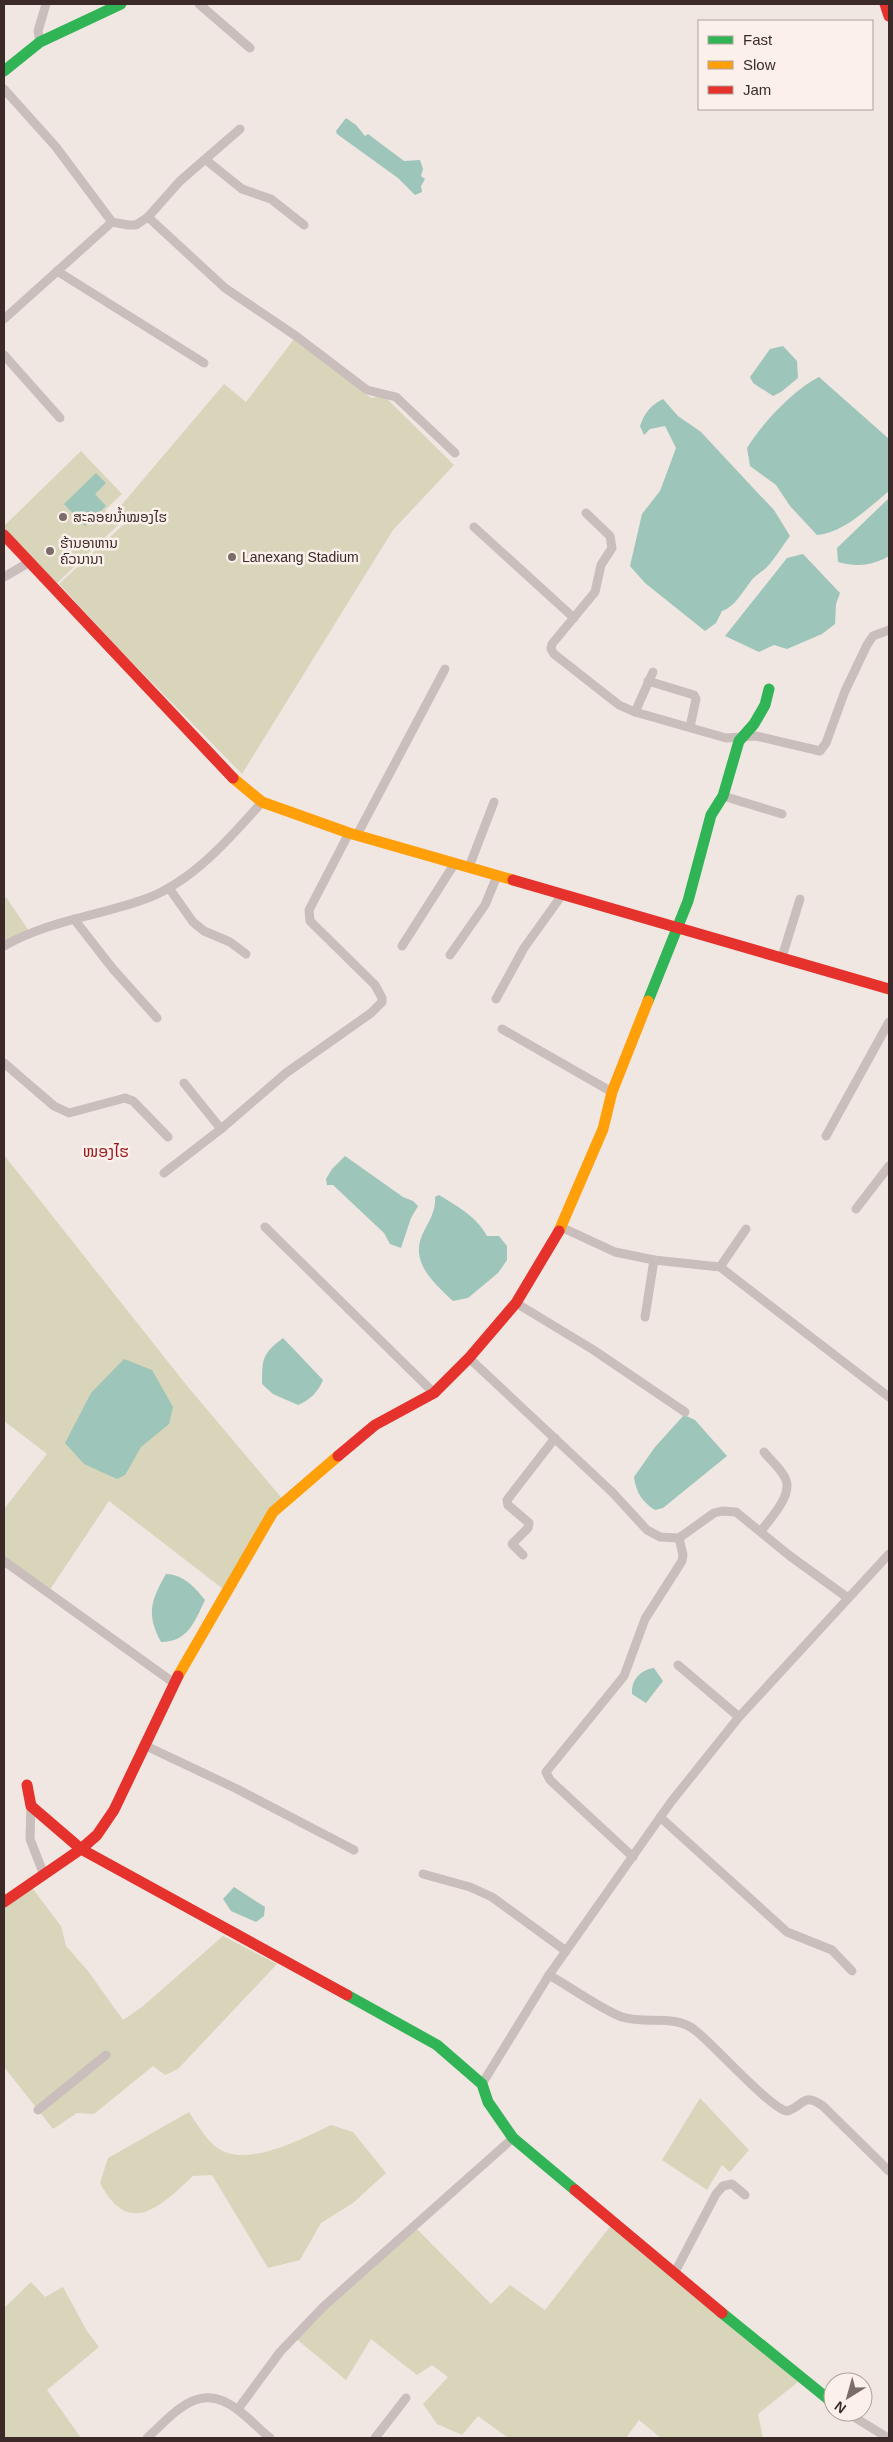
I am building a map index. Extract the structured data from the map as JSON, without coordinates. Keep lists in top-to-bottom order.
{
  "districts": ["ໜອງໄຮ"],
  "places": ["ສະລອຍນ້ຳໝອງໄຮ", "ຮ້ານອາຫານ ຄົວນານາ", "Lanexang Stadium"],
  "legend": ["Fast", "Slow", "Jam"],
  "north": "bottom left"
}
